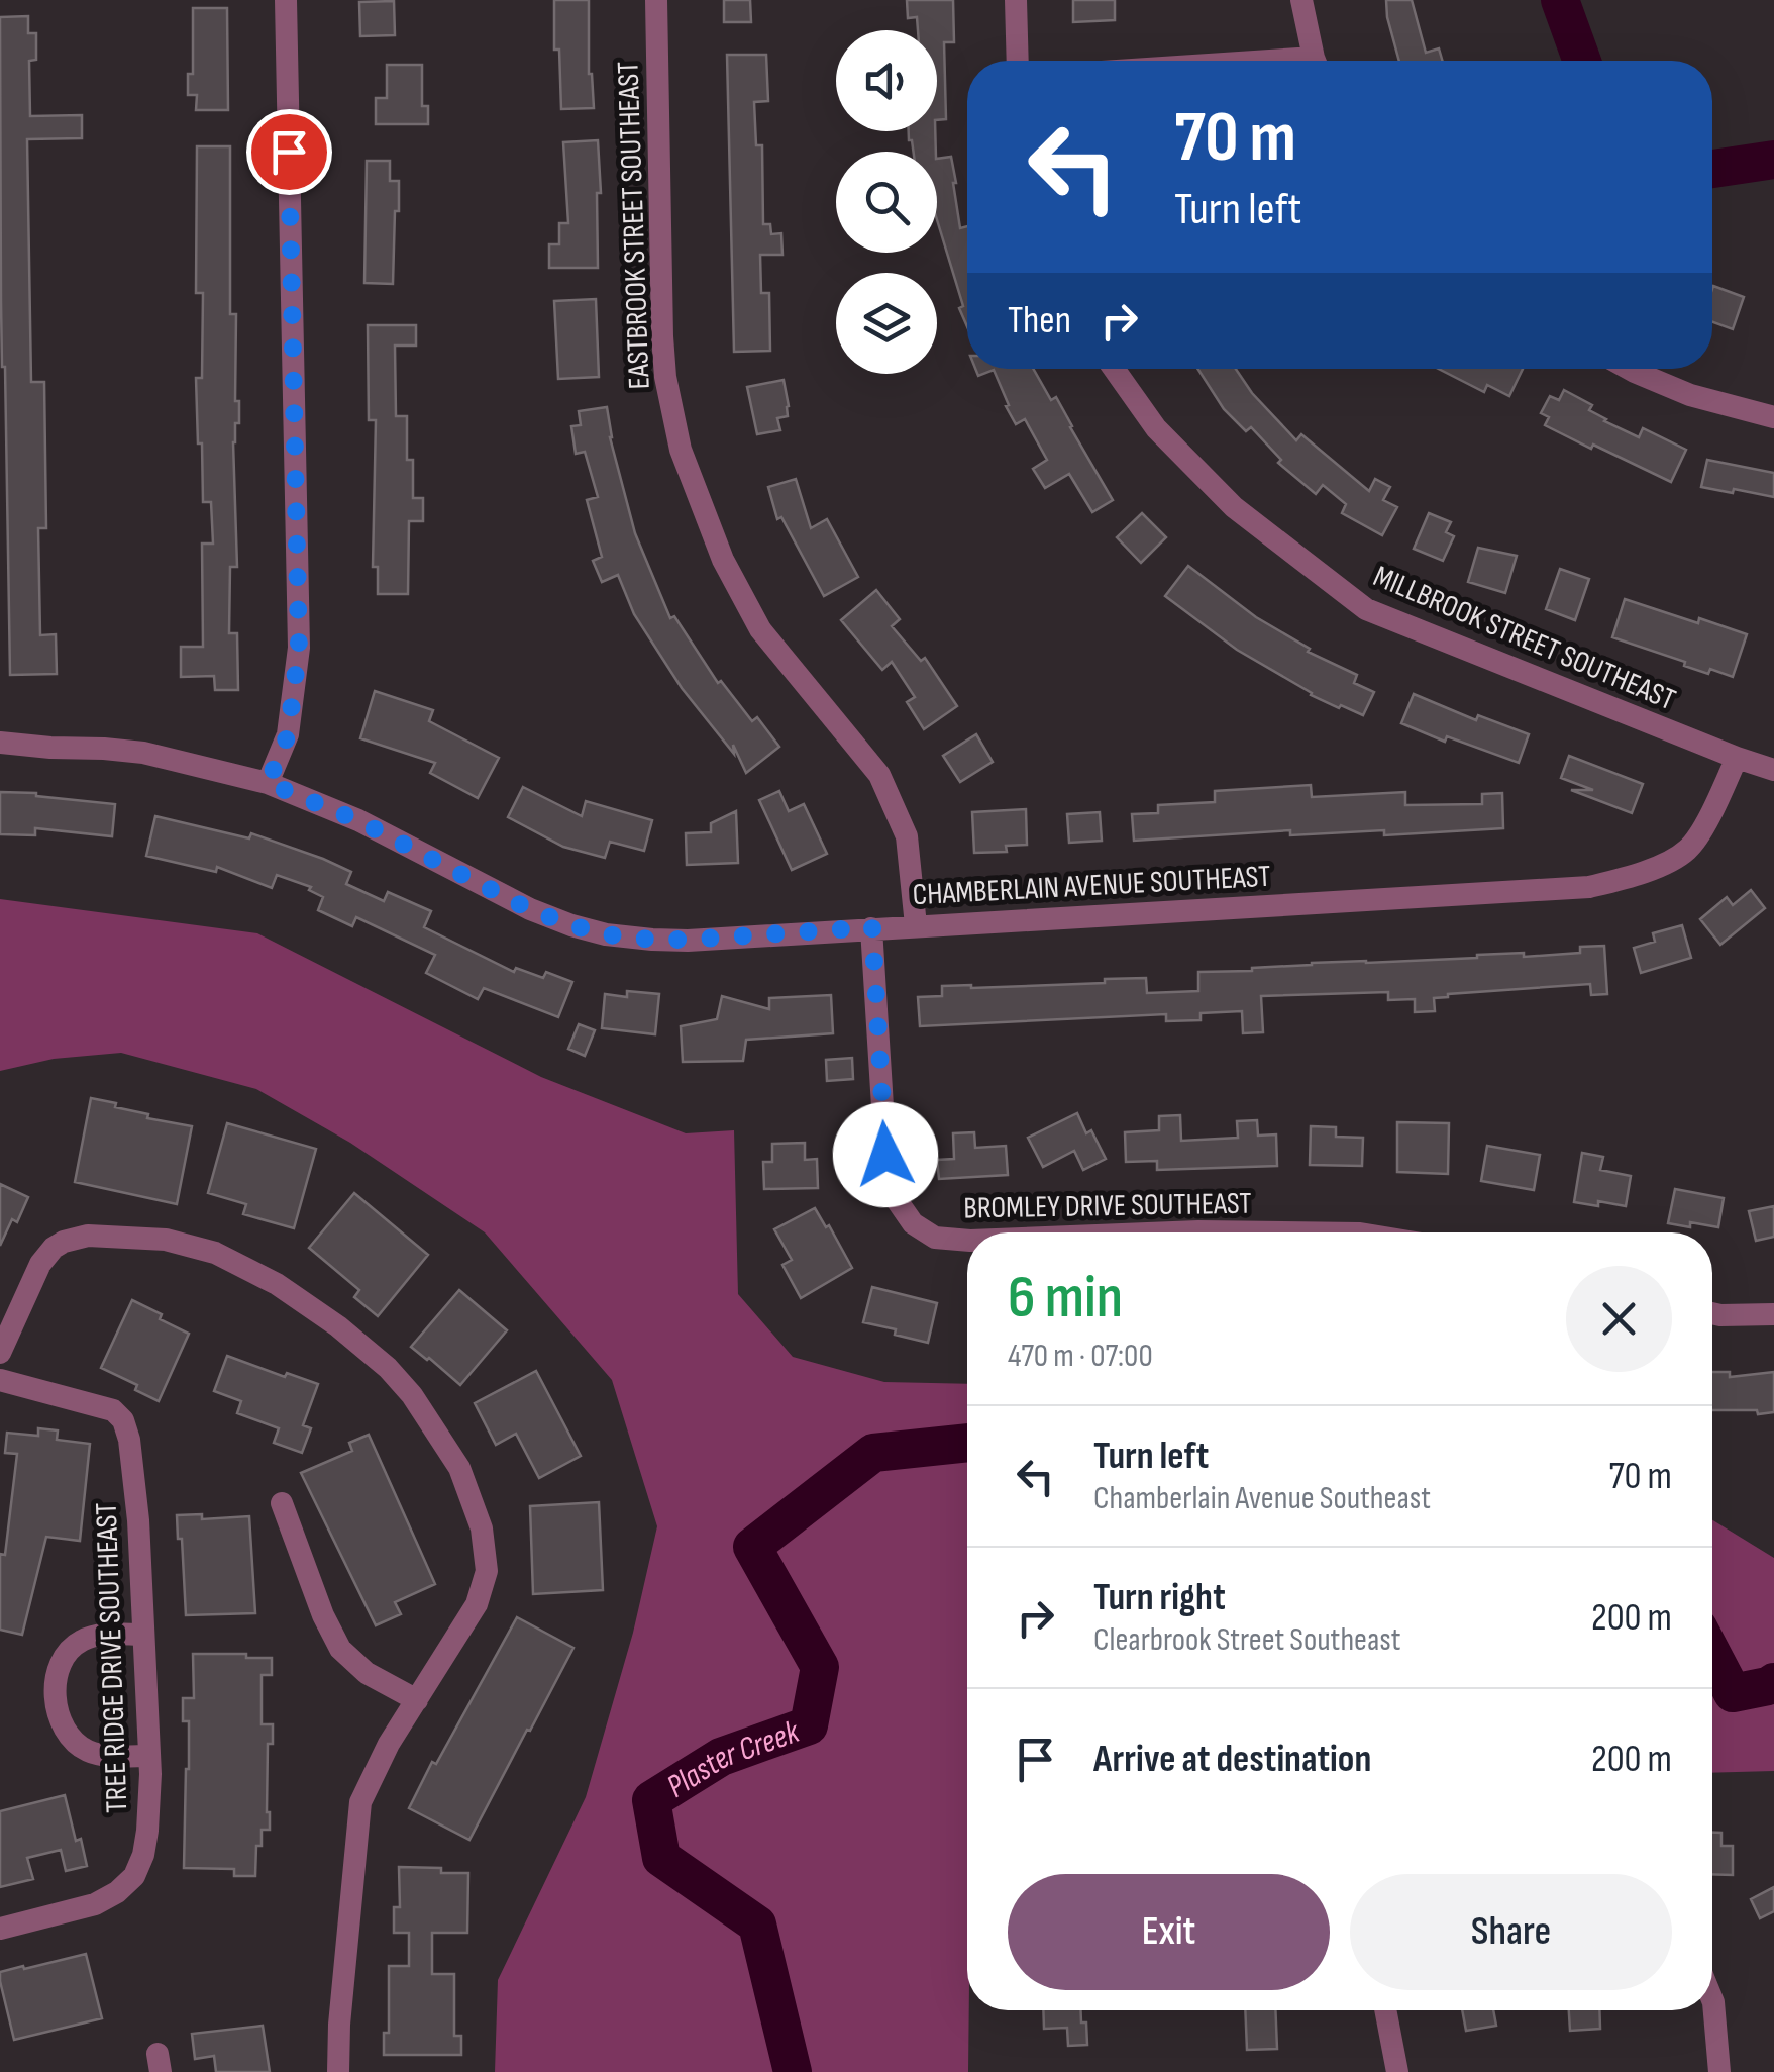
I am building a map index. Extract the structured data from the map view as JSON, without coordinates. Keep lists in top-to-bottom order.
{
  "streets": {
    "street": [
      "EASTBROOK STREET SOUTHEAST",
      "MILLBROOK STREET SOUTHEAST",
      "CHAMBERLAIN AVENUE SOUTHEAST",
      "BROMLEY DRIVE SOUTHEAST",
      "TREE RIDGE DRIVE SOUTHEAST"
    ]
  },
  "crossings": [
    ["EASTBROOK STREET SOUTHEAST", "CHAMBERLAIN AVENUE SOUTHEAST"],
    ["MILLBROOK STREET SOUTHEAST", "CHAMBERLAIN AVENUE SOUTHEAST"],
    ["CHAMBERLAIN AVENUE SOUTHEAST", "BROMLEY DRIVE SOUTHEAST"]
  ],
  "water": ["Plaster Creek"],
  "page": {
    "turn": ["70 m", "Turn left"],
    "then": "Then",
    "heading": ["6 min", "470 m · 07:00"],
    "list": [
      {
        "name": "Turn left",
        "note": "Chamberlain Avenue Southeast",
        "value": "70 m"
      },
      {
        "name": "Turn right",
        "note": "Clearbrook Street Southeast",
        "value": "200 m"
      },
      {
        "name": "Arrive at destination",
        "value": "200 m"
      }
    ],
    "buttons": ["Exit", "Share"]
  }
}
